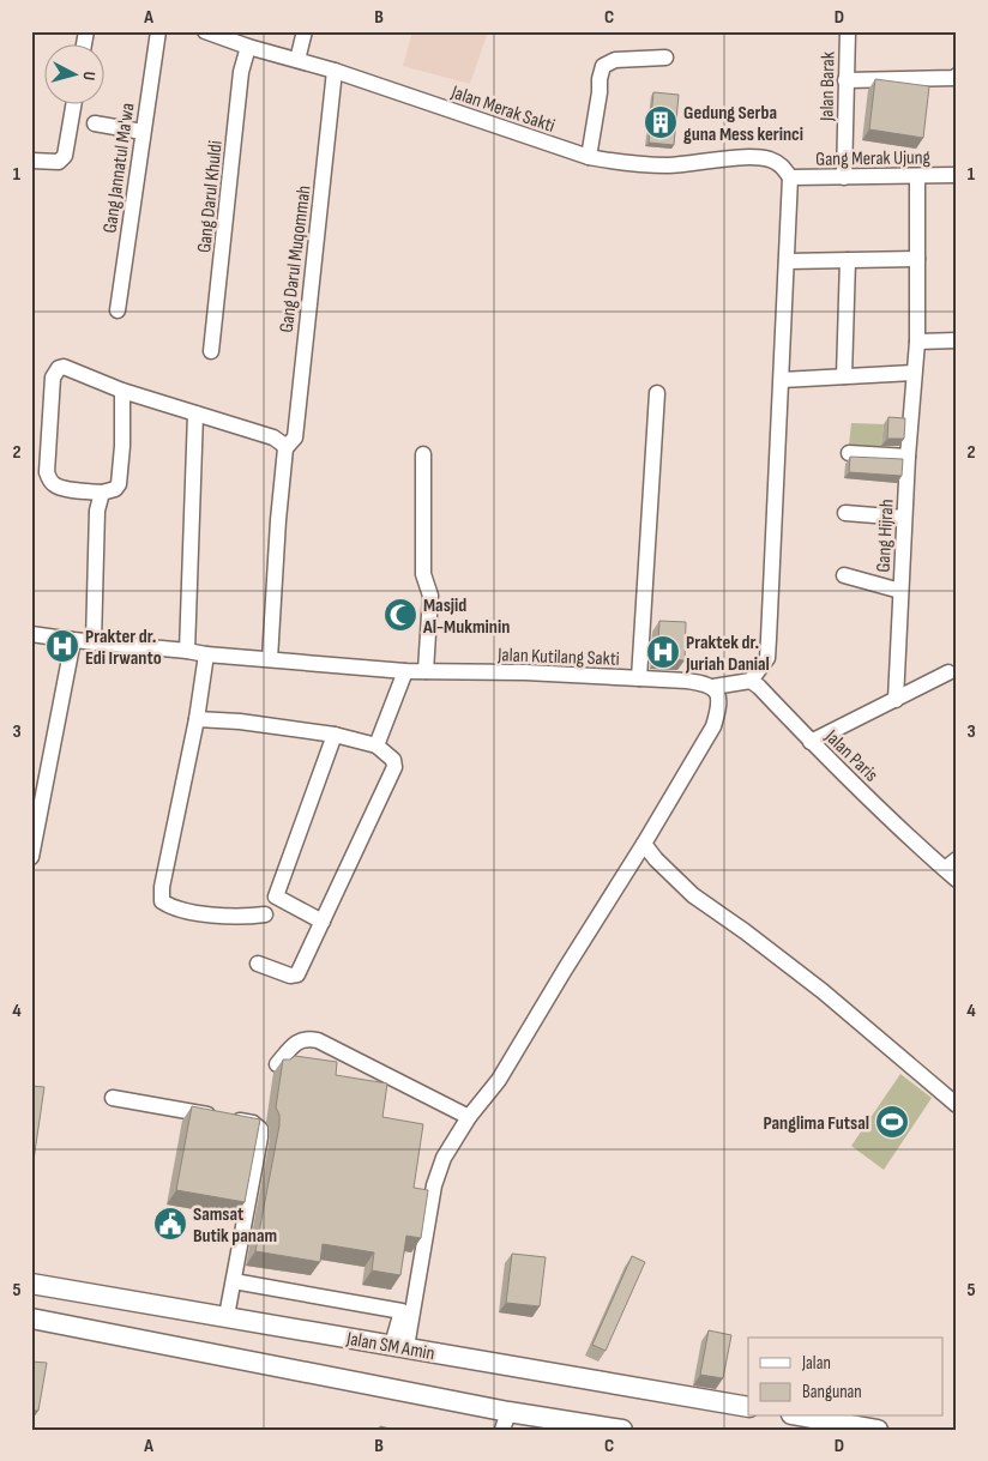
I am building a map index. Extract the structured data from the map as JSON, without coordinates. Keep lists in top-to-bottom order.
{
  "streets": {
    "main road": ["Jalan SM Amin"],
    "street": [
      "Jalan Barak",
      "Jalan Merak Sakti",
      "Gang Merak Ujung",
      "Gang Jannatul Ma'wa",
      "Gang Darul Khuldi",
      "Gang Darul Muqommah",
      "Gang Hijrah",
      "Jalan Kutilang Sakti",
      "Jalan Paris"
    ]
  },
  "crossings": [
    ["Jalan Barak", "Gang Merak Ujung"],
    ["Jalan Merak Sakti", "Gang Merak Ujung"],
    ["Jalan Merak Sakti", "Gang Darul Khuldi"],
    ["Jalan Merak Sakti", "Gang Darul Muqommah"],
    ["Gang Merak Ujung", "Gang Hijrah"],
    ["Gang Darul Muqommah", "Jalan Kutilang Sakti"]
  ],
  "places": {
    "building": ["Gedung Serba guna Mess kerinci"],
    "mosque": ["Masjid Al-Mukminin"],
    "hospital": ["Prakter dr. Edi Irwanto", "Praktek dr. Juriah Danial"],
    "sports": ["Panglima Futsal"],
    "public building": ["Samsat Butik panam"]
  },
  "legend": ["Jalan", "Bangunan"],
  "north": "right",
  "grid": {
    "columns": [
      "A",
      "B",
      "C",
      "D"
    ],
    "rows": [
      "1",
      "2",
      "3",
      "4",
      "5"
    ]
  }
}
